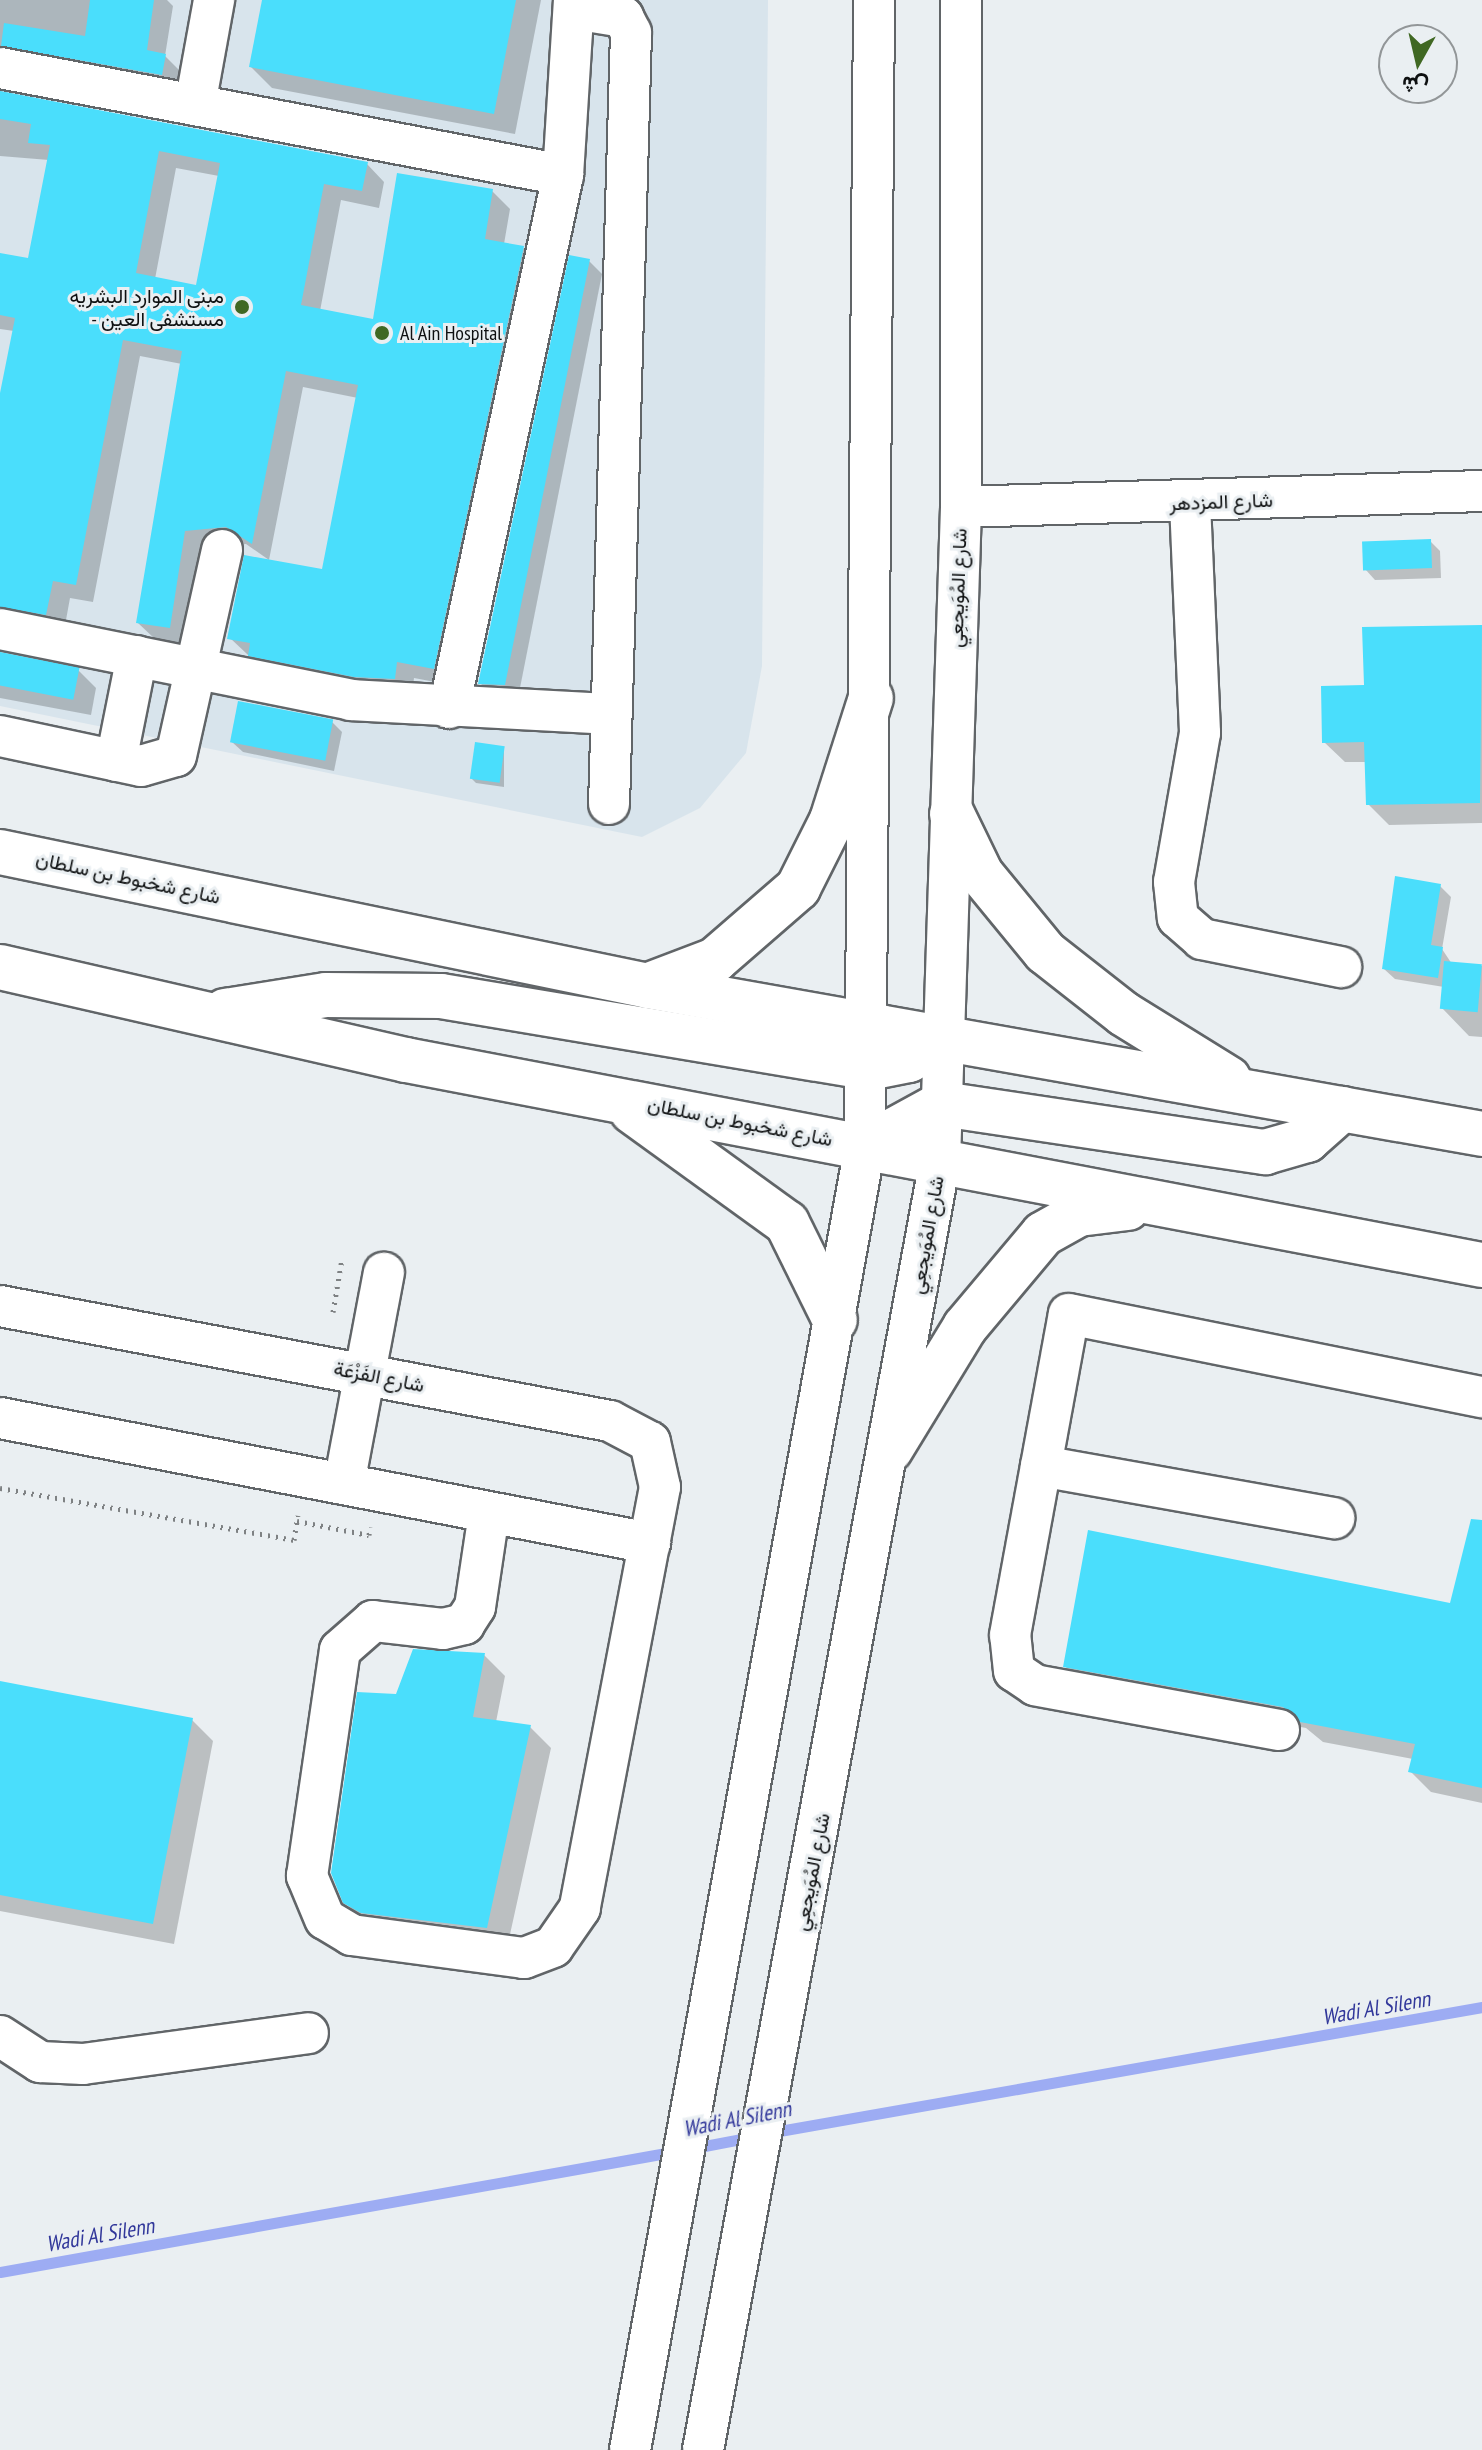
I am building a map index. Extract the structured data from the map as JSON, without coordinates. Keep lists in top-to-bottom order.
{
  "streets": {
    "main road": ["شارع شخبوط بن سلطان"],
    "street": ["شارع المزدهر", "شارع المُوَيجعِي", "شارع الفَزْعَة"]
  },
  "crossings": [
    ["شارع المزدهر", "شارع المُوَيجعِي"],
    ["شارع المُوَيجعِي", "شارع شخبوط بن سلطان"]
  ],
  "water": ["Wadi Al Silenn"],
  "places": ["مبنى الموارد البشريه - مستشفى العين", "Al Ain Hospital"],
  "north": "bottom"
}
